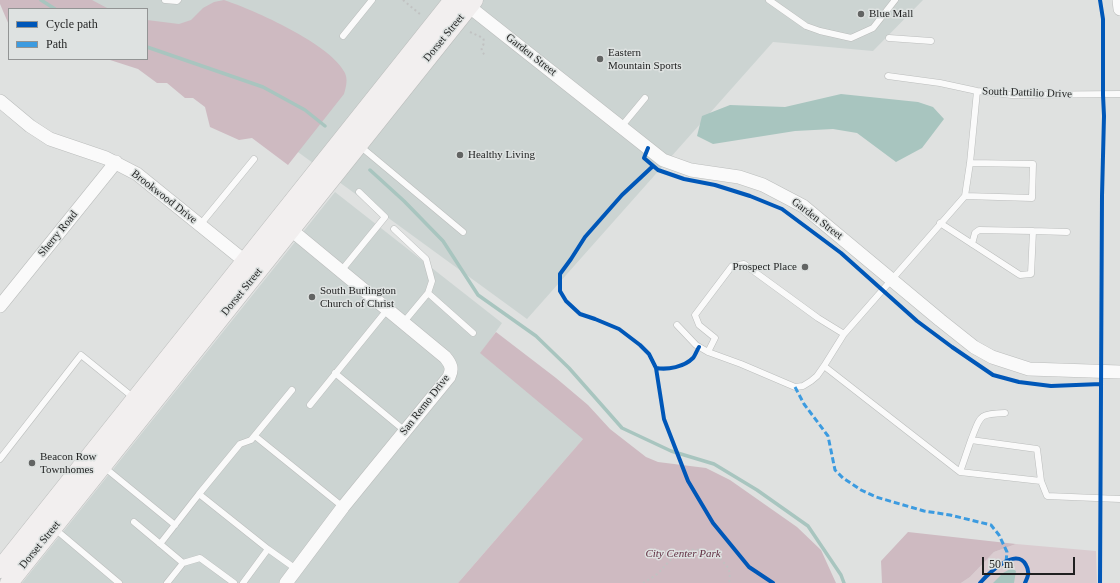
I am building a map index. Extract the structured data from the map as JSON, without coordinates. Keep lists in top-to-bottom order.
{
  "streets": {
    "main road": ["Dorset Street"],
    "street": [
      "Garden Street",
      "Brookwood Drive",
      "Sherry Road",
      "San Remo Drive"
    ],
    "lane": ["South Dattilio Drive"]
  },
  "crossings": [
    ["Dorset Street", "Garden Street"],
    ["Dorset Street", "Brookwood Drive"],
    ["Dorset Street", "San Remo Drive"],
    ["Brookwood Drive", "Sherry Road"]
  ],
  "parks": ["City Center Park"],
  "places": [
    "Blue Mall",
    "Eastern Mountain Sports",
    "Healthy Living",
    "Prospect Place",
    "South Burlington Church of Christ",
    "Beacon Row Townhomes"
  ],
  "legend": ["Cycle path", "Path"],
  "scale_bar": "50 m"
}
